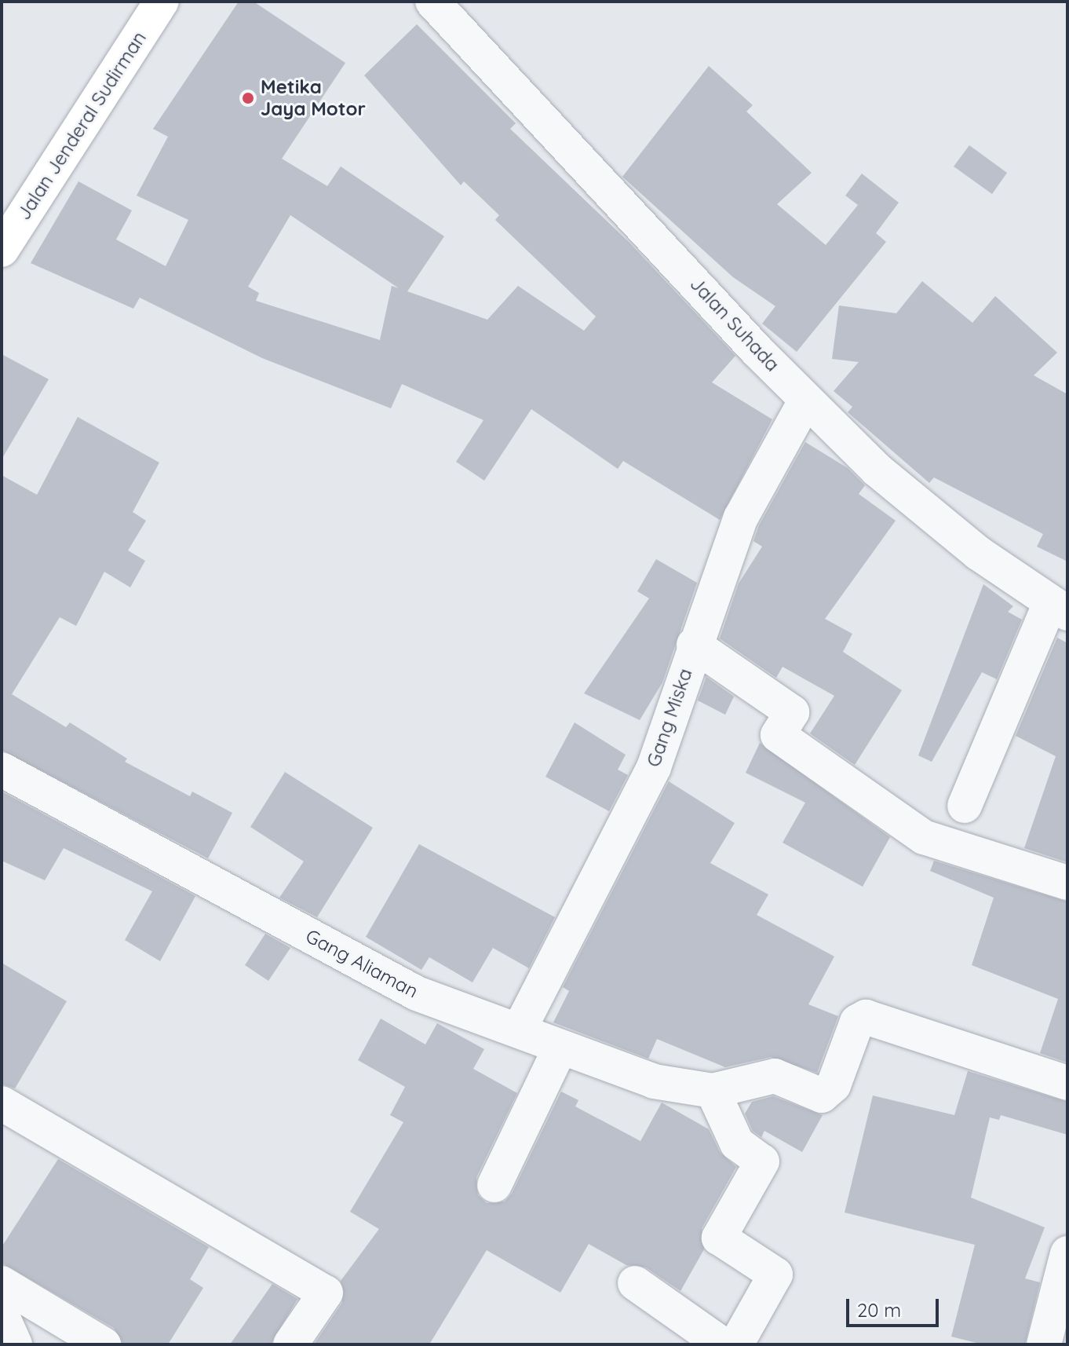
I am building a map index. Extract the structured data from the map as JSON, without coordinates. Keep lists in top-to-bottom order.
{
  "streets": {
    "main road": ["Jalan Jenderal Sudirman"],
    "street": ["Jalan Suhada", "Gang Miska", "Gang Aliaman"]
  },
  "crossings": [
    ["Jalan Suhada", "Gang Miska"],
    ["Gang Miska", "Gang Aliaman"]
  ],
  "places": ["Metika Jaya Motor"],
  "scale_bar": "20 m"
}
